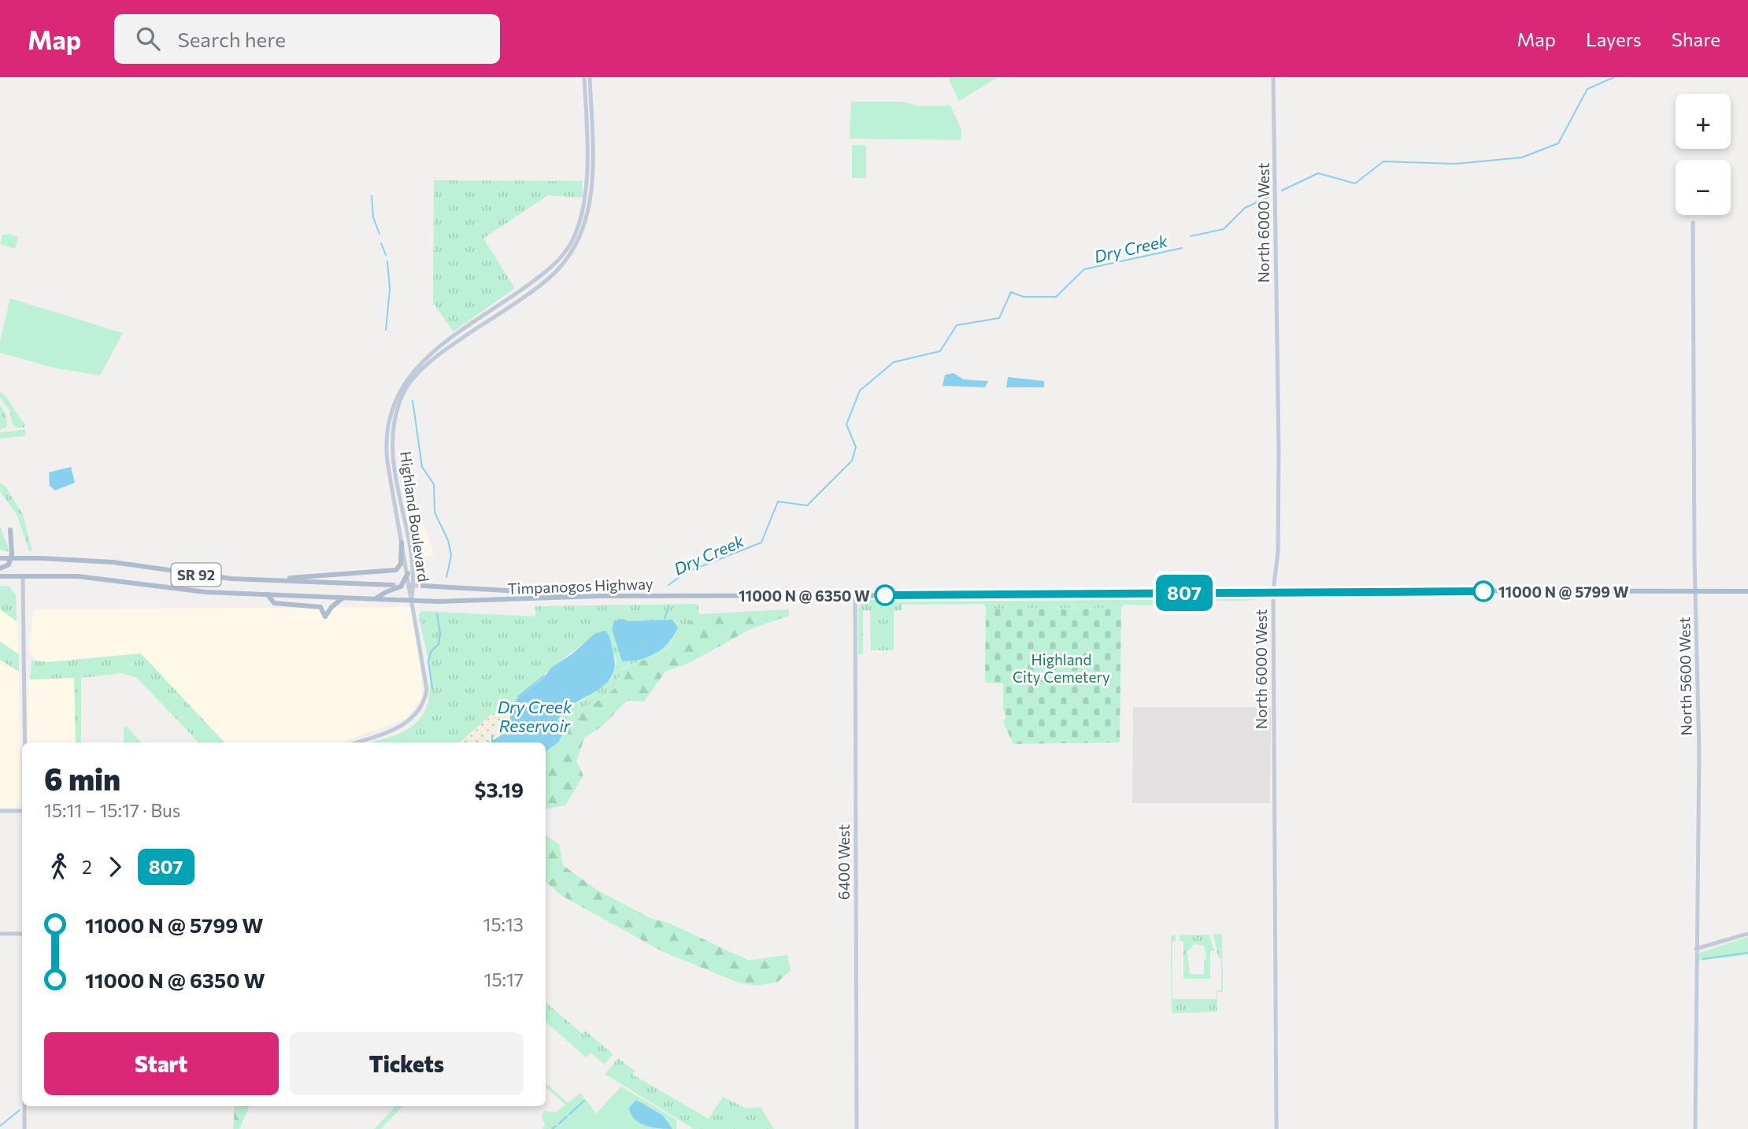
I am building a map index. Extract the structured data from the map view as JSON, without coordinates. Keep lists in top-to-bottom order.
{
  "streets": {
    "main road": ["SR 92", "Timpanogos Highway"],
    "street": [
      "North 6000 West",
      "Highland Boulevard",
      "North 5600 West",
      "6400 West"
    ]
  },
  "crossings": [
    ["North 6000 West", "Timpanogos Highway"],
    ["Highland Boulevard", "SR 92"],
    ["Highland Boulevard", "Timpanogos Highway"],
    ["SR 92", "Timpanogos Highway"],
    ["Timpanogos Highway", "North 5600 West"],
    ["Timpanogos Highway", "6400 West"]
  ],
  "water": ["Dry Creek", "Dry Creek Reservoir"],
  "parks": ["Highland City Cemetery"],
  "places": ["11000 N @ 5799 W", "11000 N @ 6350 W"],
  "lines": ["bus line 807"],
  "page": {
    "header": "Map",
    "search": "Search here",
    "nav": ["Map", "Layers", "Share"],
    "on_map": "807",
    "map_buttons": ["+", "−"],
    "heading": ["6 min", "15:11 – 15:17 · Bus", "$3.19"],
    "legs": ["2", "807"],
    "list": [
      {
        "name": "11000 N @ 5799 W",
        "value": "15:13"
      },
      {
        "name": "11000 N @ 6350 W",
        "value": "15:17"
      }
    ],
    "buttons": ["Start", "Tickets"]
  }
}
